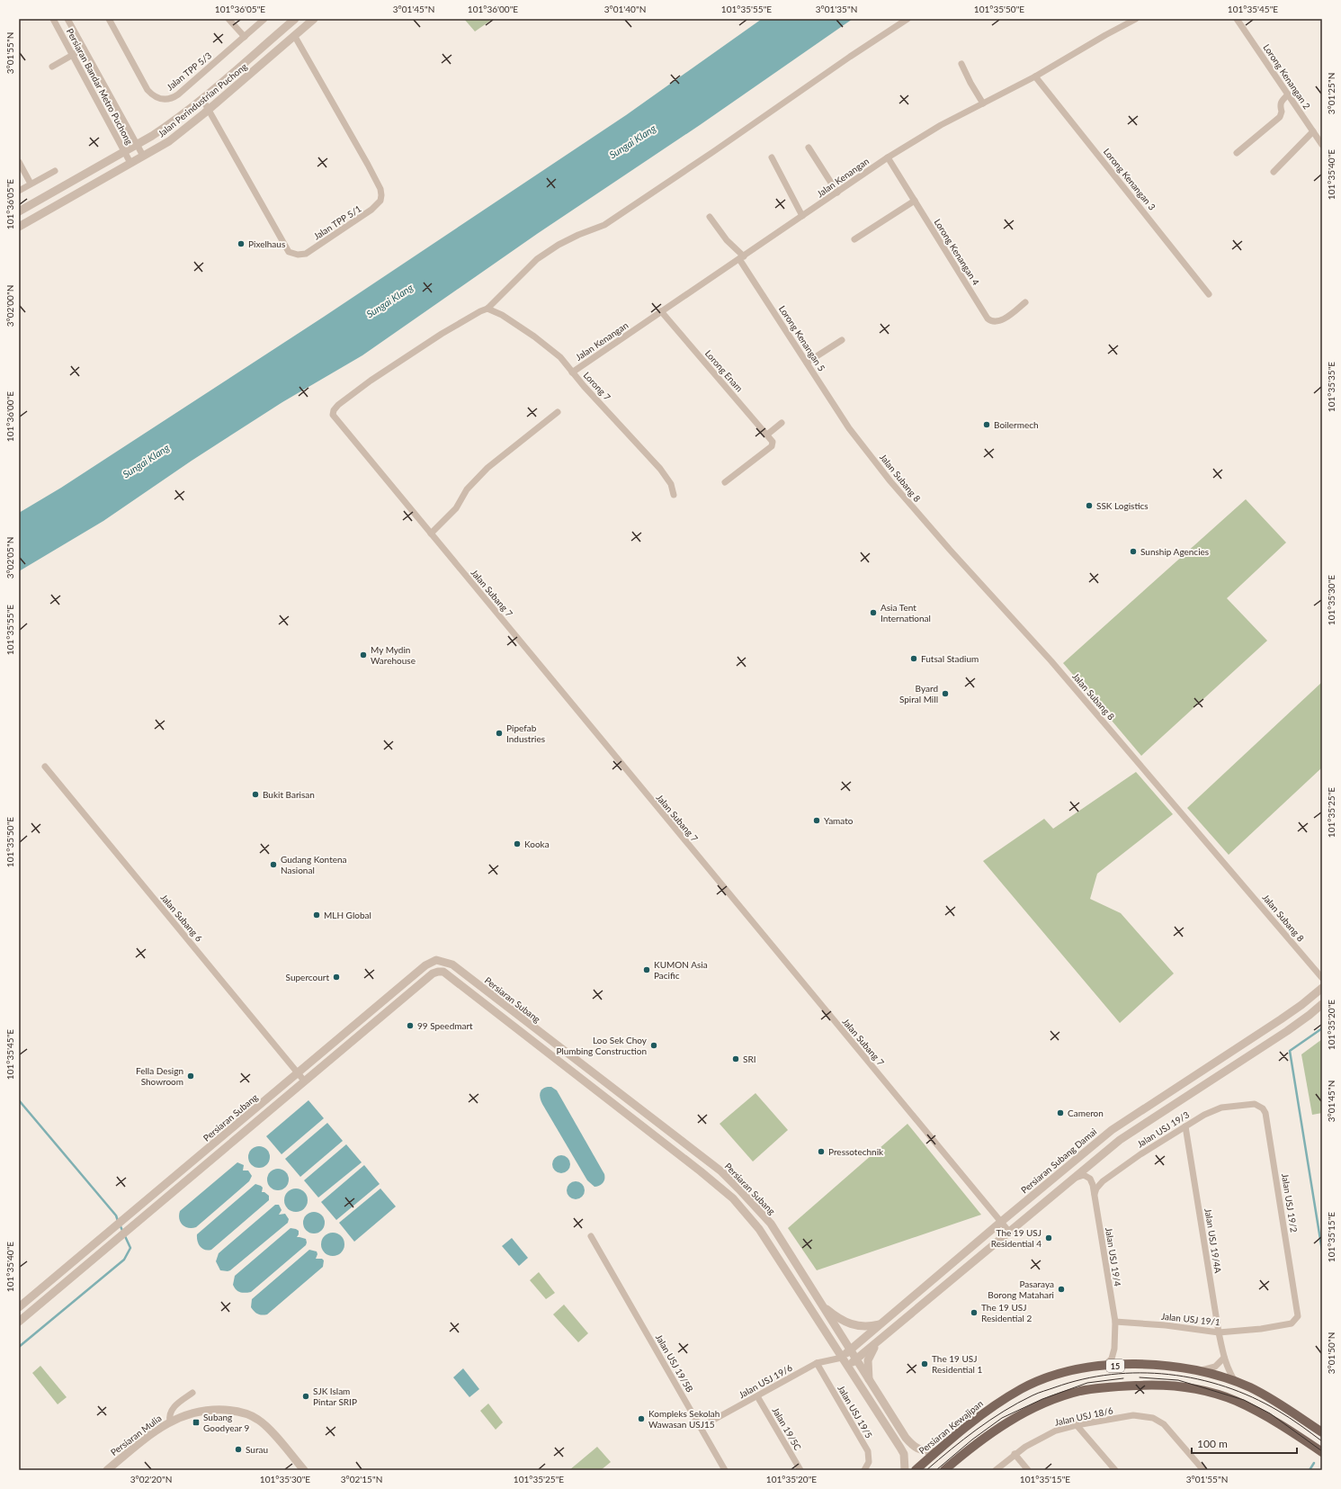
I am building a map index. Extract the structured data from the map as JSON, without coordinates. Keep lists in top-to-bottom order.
{
  "streets": {
    "main road": ["15", "Persiaran Kewajipan"],
    "street": [
      "Jalan TPP 5/3",
      "Lorong Kenangan 2",
      "Persiaran Bandar Metro Puchong",
      "Jalan Perindustrian Puchong",
      "Jalan Kenangan",
      "Lorong Kenangan 3",
      "Jalan TPP 5/1",
      "Lorong Kenangan 4",
      "Lorong Kenangan 5",
      "Lorong Enam",
      "Lorong 7",
      "Jalan Subang 8",
      "Jalan Subang 7",
      "Jalan Subang 6",
      "Persiaran Subang",
      "Jalan USJ 19/3",
      "Persiaran Subang Damai",
      "Jalan USJ 19/2",
      "Jalan USJ 19/4A",
      "Jalan USJ 19/4",
      "Jalan USJ 19/1",
      "Jalan USJ 19/5B",
      "Jalan USJ 19/6",
      "Jalan USJ 19/5",
      "Jalan USJ 18/6",
      "Jalan 19/5C",
      "Persiaran Mulia"
    ]
  },
  "crossings": [
    ["Persiaran Bandar Metro Puchong", "Jalan Perindustrian Puchong"],
    ["Jalan Perindustrian Puchong", "Jalan TPP 5/1"],
    ["Jalan Kenangan", "Lorong Kenangan 3"],
    ["Jalan Kenangan", "Lorong Kenangan 4"],
    ["Jalan Kenangan", "Lorong Kenangan 5"],
    ["Jalan Kenangan", "Lorong Enam"],
    ["Jalan Kenangan", "Lorong 7"],
    ["Lorong Kenangan 5", "Jalan Subang 8"],
    ["Lorong 7", "Jalan Subang 7"],
    ["Jalan Subang 7", "Persiaran Subang Damai"],
    ["Jalan Subang 6", "Persiaran Subang"],
    ["Persiaran Subang", "Persiaran Subang Damai"],
    ["Persiaran Subang", "Persiaran Kewajipan"],
    ["Jalan USJ 19/3", "Jalan USJ 19/2"],
    ["Jalan USJ 19/3", "Jalan USJ 19/4A"],
    ["Jalan USJ 19/3", "Jalan USJ 19/4"],
    ["Persiaran Subang Damai", "Jalan USJ 19/6"],
    ["Jalan USJ 19/2", "Jalan USJ 19/1"],
    ["Jalan USJ 19/4A", "Jalan USJ 19/1"],
    ["Jalan USJ 19/4A", "Persiaran Kewajipan"],
    ["Jalan USJ 19/4", "Jalan USJ 19/1"],
    ["Jalan USJ 19/4", "Persiaran Kewajipan"],
    ["Jalan USJ 19/5B", "Jalan USJ 19/6"],
    ["Jalan USJ 19/6", "Jalan USJ 19/5"],
    ["Jalan USJ 19/6", "Jalan 19/5C"]
  ],
  "water": ["Sungai Klang"],
  "places": {
    "other": [
      "Pixelhaus",
      "Boilermech",
      "SSK Logistics",
      "Sunship Agencies",
      "Asia Tent International",
      "My Mydin Warehouse",
      "Futsal Stadium",
      "Byard Spiral Mill",
      "Pipefab Industries",
      "Bukit Barisan",
      "Yamato",
      "Kooka",
      "Gudang Kontena Nasional",
      "MLH Global",
      "KUMON Asia Pacific",
      "Supercourt",
      "99 Speedmart",
      "Loo Sek Choy Plumbing Construction",
      "SRI",
      "Fella Design Showroom",
      "Cameron",
      "Pressotechnik",
      "The 19 USJ Residential 4",
      "Pasaraya Borong Matahari",
      "The 19 USJ Residential 2",
      "The 19 USJ Residential 1",
      "SJK Islam Pintar SRIP",
      "Kompleks Sekolah Wawasan USJ15",
      "Surau"
    ],
    "transit": ["Subang Goodyear 9"]
  },
  "scale_bar": "100 m",
  "coordinates": [
    "101°36'05\"E",
    "3°01'45\"N",
    "101°36'00\"E",
    "3°01'40\"N",
    "101°35'55\"E",
    "3°01'35\"N",
    "101°35'50\"E",
    "101°35'45\"E",
    "3°01'55\"N",
    "3°01'25\"N",
    "101°35'40\"E",
    "3°02'00\"N",
    "101°35'35\"E",
    "3°02'05\"N",
    "101°35'30\"E",
    "101°35'25\"E",
    "101°35'20\"E",
    "101°35'15\"E",
    "3°01'50\"N",
    "3°02'20\"N",
    "3°02'15\"N"
  ]
}
